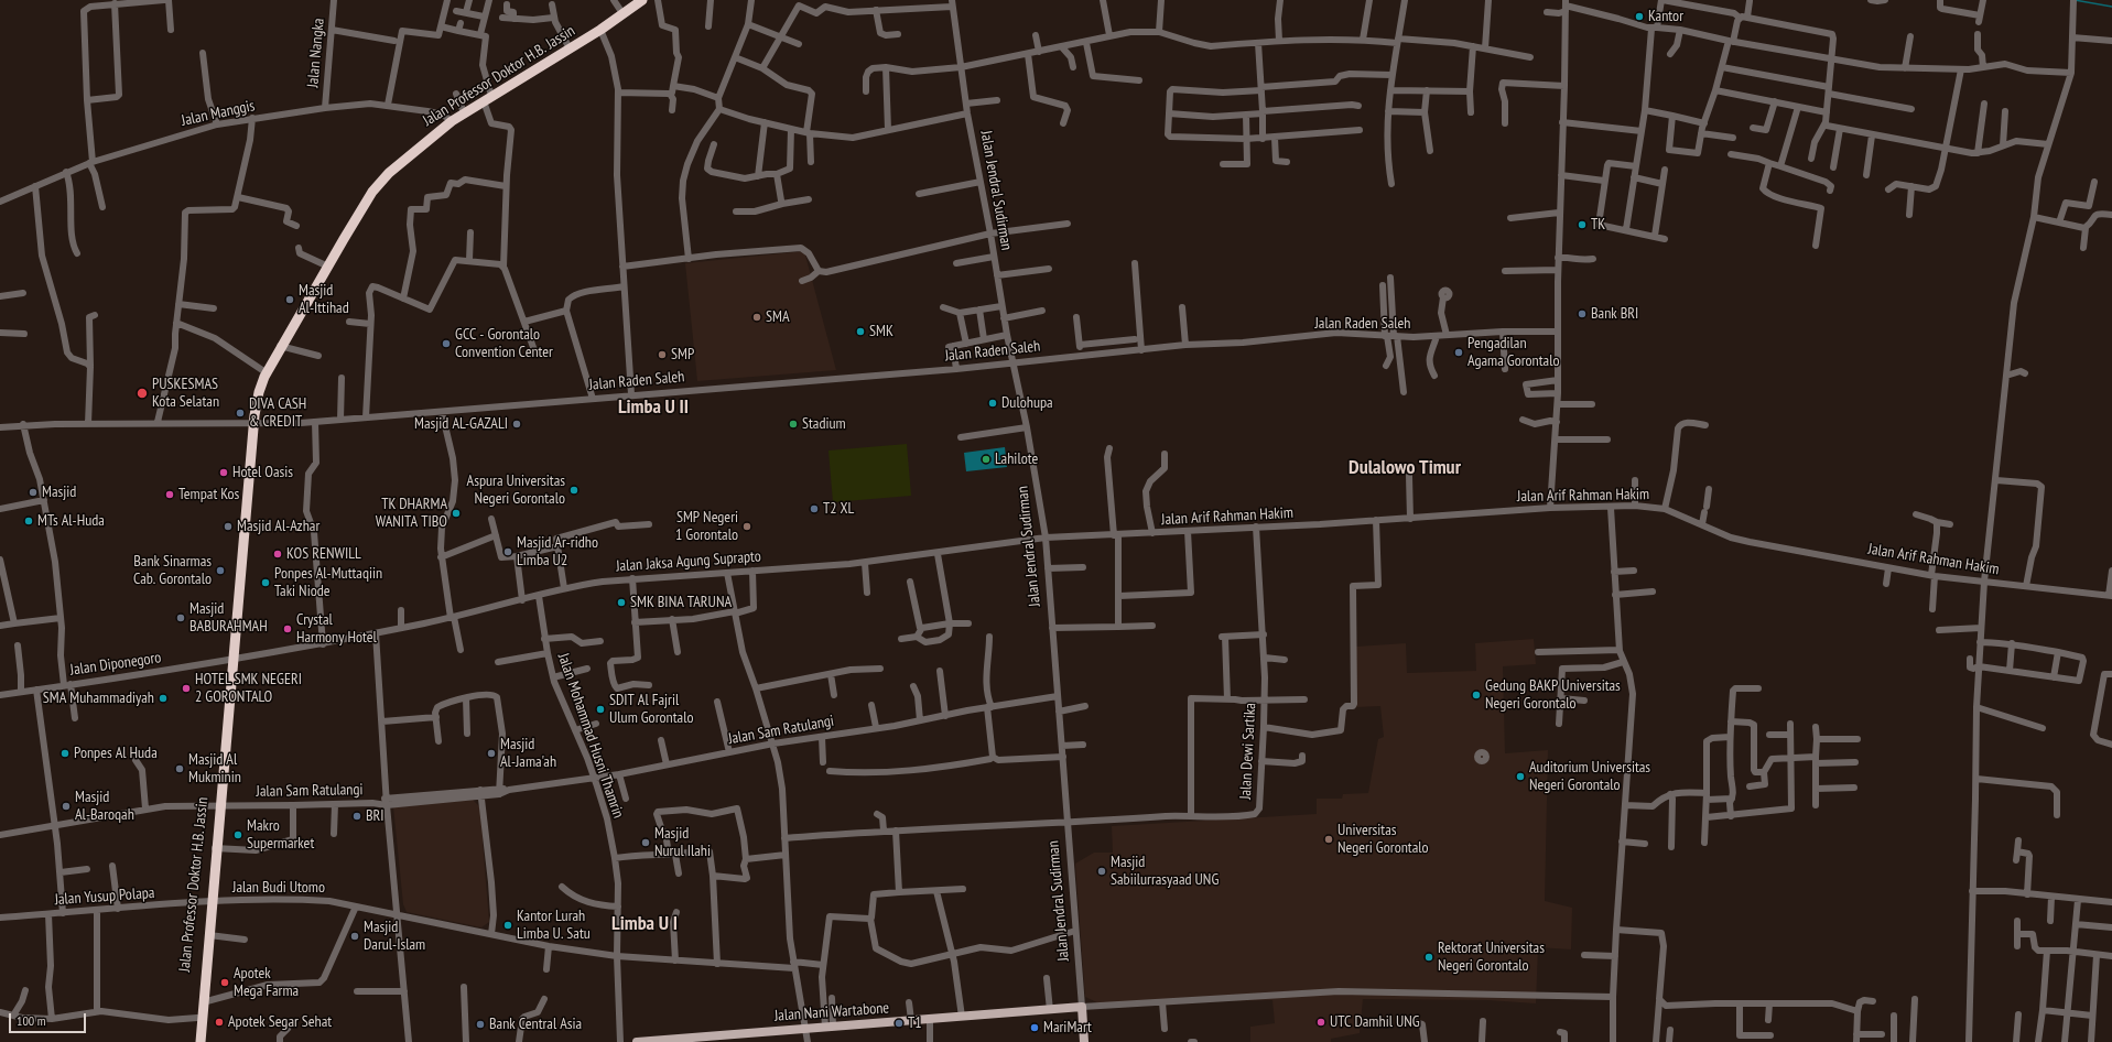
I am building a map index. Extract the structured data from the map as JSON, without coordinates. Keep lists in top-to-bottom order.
{
  "streets": {
    "highway": ["Jalan Professor Doktor H.B. Jassin"],
    "main road": ["Jalan Jendral Sudirman", "Jalan Nani Wartabone"],
    "street": [
      "Jalan Nangka",
      "Jalan Manggis",
      "Jalan Raden Saleh",
      "Jalan Arif Rahman Hakim",
      "Jalan Jaksa Agung Suprapto",
      "Jalan Diponegoro",
      "Jalan Sam Ratulangi",
      "Jalan Mohammad Husni Thamrin",
      "Jalan Dewi Sartika",
      "Jalan Budi Utomo",
      "Jalan Yusup Polapa"
    ]
  },
  "crossings": [
    ["Jalan Nangka", "Jalan Manggis"],
    ["Jalan Professor Doktor H.B. Jassin", "Jalan Manggis"],
    ["Jalan Professor Doktor H.B. Jassin", "Jalan Raden Saleh"],
    ["Jalan Professor Doktor H.B. Jassin", "Jalan Jaksa Agung Suprapto"],
    ["Jalan Professor Doktor H.B. Jassin", "Jalan Diponegoro"],
    ["Jalan Professor Doktor H.B. Jassin", "Jalan Sam Ratulangi"],
    ["Jalan Professor Doktor H.B. Jassin", "Jalan Budi Utomo"],
    ["Jalan Professor Doktor H.B. Jassin", "Jalan Yusup Polapa"],
    ["Jalan Jendral Sudirman", "Jalan Raden Saleh"],
    ["Jalan Jendral Sudirman", "Jalan Arif Rahman Hakim"],
    ["Jalan Jendral Sudirman", "Jalan Jaksa Agung Suprapto"],
    ["Jalan Jendral Sudirman", "Jalan Sam Ratulangi"],
    ["Jalan Jendral Sudirman", "Jalan Dewi Sartika"],
    ["Jalan Jendral Sudirman", "Jalan Nani Wartabone"],
    ["Jalan Arif Rahman Hakim", "Jalan Jaksa Agung Suprapto"],
    ["Jalan Arif Rahman Hakim", "Jalan Dewi Sartika"],
    ["Jalan Jaksa Agung Suprapto", "Jalan Diponegoro"],
    ["Jalan Jaksa Agung Suprapto", "Jalan Mohammad Husni Thamrin"],
    ["Jalan Sam Ratulangi", "Jalan Mohammad Husni Thamrin"],
    ["Jalan Mohammad Husni Thamrin", "Jalan Budi Utomo"],
    ["Jalan Budi Utomo", "Jalan Yusup Polapa"]
  ],
  "districts": ["Limba U II", "Dulalowo Timur", "Limba U I"],
  "places": [
    "Kantor",
    "TK",
    "Masjid Al-Ittihad",
    "Bank BRI",
    "SMA",
    "SMK",
    "GCC - Gorontalo Convention Center",
    "Pengadilan Agama Gorontalo",
    "SMP",
    "PUSKESMAS Kota Selatan",
    "Dulohupa",
    "DIVA CASH & CREDIT",
    "Masjid AL-GAZALI",
    "Stadium",
    "Lahilote",
    "Hotel Oasis",
    "Aspura Universitas Negeri Gorontalo",
    "Masjid",
    "Tempat Kos",
    "T2 XL",
    "TK DHARMA WANITA TIBO",
    "MTs Al-Huda",
    "Masjid Al-Azhar",
    "SMP Negeri 1 Gorontalo",
    "Masjid Ar-ridho Limba U2",
    "KOS RENWILL",
    "Bank Sinarmas Cab. Gorontalo",
    "Ponpes Al-Muttaqiin Taki Niode",
    "SMK BINA TARUNA",
    "Masjid BABURAHMAH",
    "Crystal Harmony Hotel",
    "HOTEL SMK NEGERI 2 GORONTALO",
    "Gedung BAKP Universitas Negeri Gorontalo",
    "SMA Muhammadiyah",
    "SDIT Al Fajril Ulum Gorontalo",
    "Ponpes Al Huda",
    "Masjid Al-Jama'ah",
    "Masjid Al Mukminin",
    "Auditorium Universitas Negeri Gorontalo",
    "Masjid Al-Baroqah",
    "BRI",
    "Makro Supermarket",
    "Universitas Negeri Gorontalo",
    "Masjid Nurul Ilahi",
    "Masjid Sabiilurrasyaad UNG",
    "Kantor Lurah Limba U. Satu",
    "Masjid Darul-Islam",
    "Rektorat Universitas Negeri Gorontalo",
    "Apotek Mega Farma",
    "Apotek Segar Sehat",
    "UTC Damhil UNG",
    "T1",
    "Bank Central Asia",
    "MariMart"
  ],
  "scale_bar": "100 m"
}
